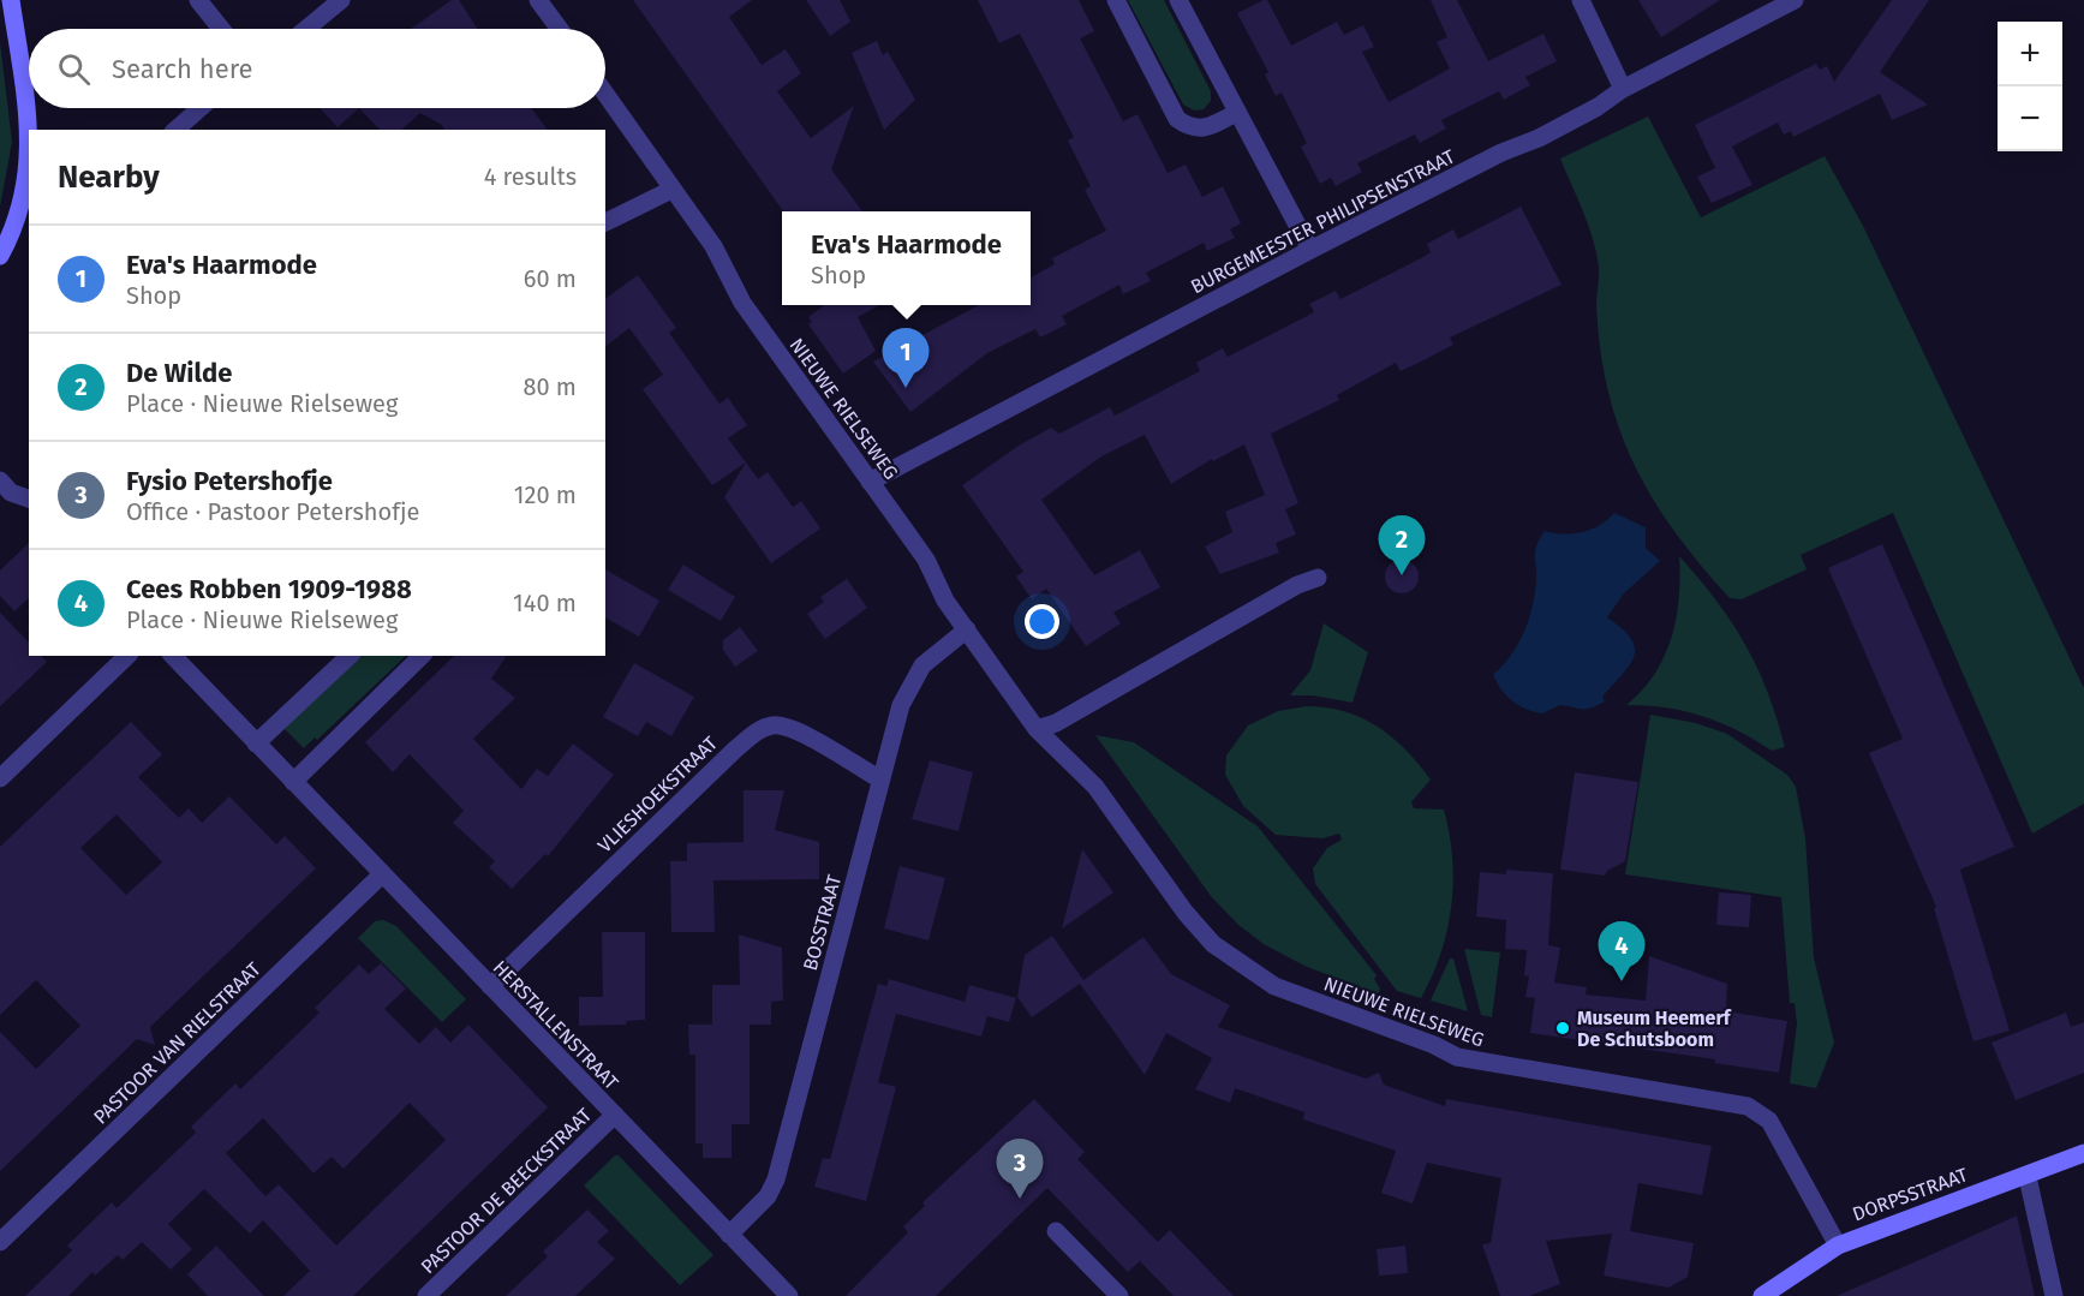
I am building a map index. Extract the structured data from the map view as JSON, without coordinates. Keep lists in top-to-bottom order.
{
  "streets": {
    "street": [
      "BURGEMEESTER PHILIPSENSTRAAT",
      "NIEUWE RIELSEWEG",
      "VLIESHOEKSTRAAT",
      "BOSSTRAAT",
      "HERSTALLENSTRAAT",
      "PASTOOR VAN RIELSTRAAT",
      "PASTOOR DE BEECKSTRAAT",
      "DORPSSTRAAT"
    ]
  },
  "crossings": [
    ["BURGEMEESTER PHILIPSENSTRAAT", "NIEUWE RIELSEWEG"],
    ["NIEUWE RIELSEWEG", "BOSSTRAAT"],
    ["NIEUWE RIELSEWEG", "DORPSSTRAAT"],
    ["VLIESHOEKSTRAAT", "BOSSTRAAT"],
    ["VLIESHOEKSTRAAT", "HERSTALLENSTRAAT"],
    ["BOSSTRAAT", "HERSTALLENSTRAAT"],
    ["HERSTALLENSTRAAT", "PASTOOR VAN RIELSTRAAT"],
    ["HERSTALLENSTRAAT", "PASTOOR DE BEECKSTRAAT"]
  ],
  "places": ["Museum Heemerf De Schutsboom"],
  "page": {
    "map_buttons": ["+", "−"],
    "search": "Search here",
    "heading": ["Nearby", "4 results"],
    "popup": ["Eva's Haarmode", "Shop"],
    "list": [
      {
        "mark": "1",
        "name": "Eva's Haarmode",
        "note": "Shop",
        "value": "60 m"
      },
      {
        "mark": "2",
        "name": "De Wilde",
        "note": "Place · Nieuwe Rielseweg",
        "value": "80 m"
      },
      {
        "mark": "3",
        "name": "Fysio Petershofje",
        "note": "Office · Pastoor Petershofje",
        "value": "120 m"
      },
      {
        "mark": "4",
        "name": "Cees Robben 1909-1988",
        "note": "Place · Nieuwe Rielseweg",
        "value": "140 m"
      }
    ],
    "pins": [
      "1",
      "2",
      "4",
      "3"
    ]
  }
}
